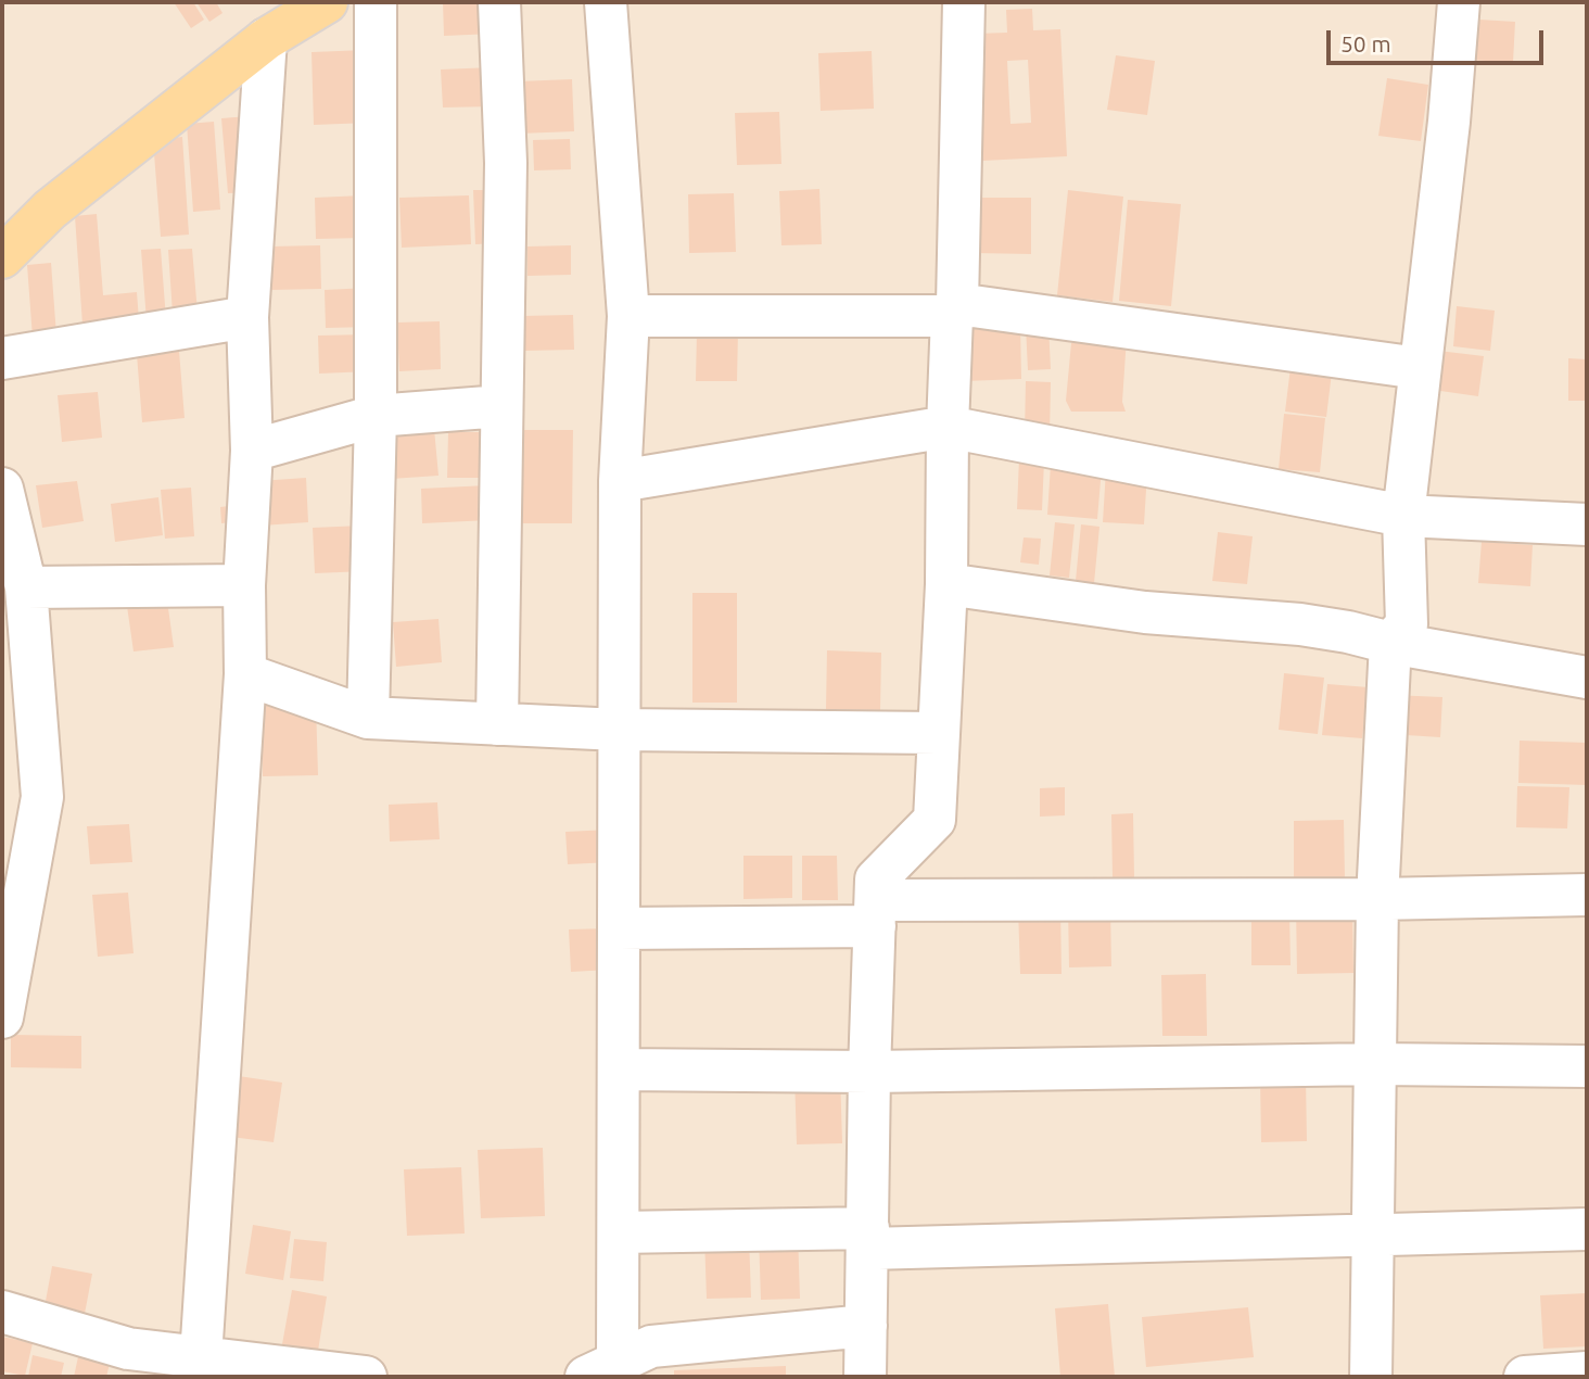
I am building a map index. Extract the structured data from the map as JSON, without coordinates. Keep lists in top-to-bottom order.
{
  "scale_bar": "50 m"
}
